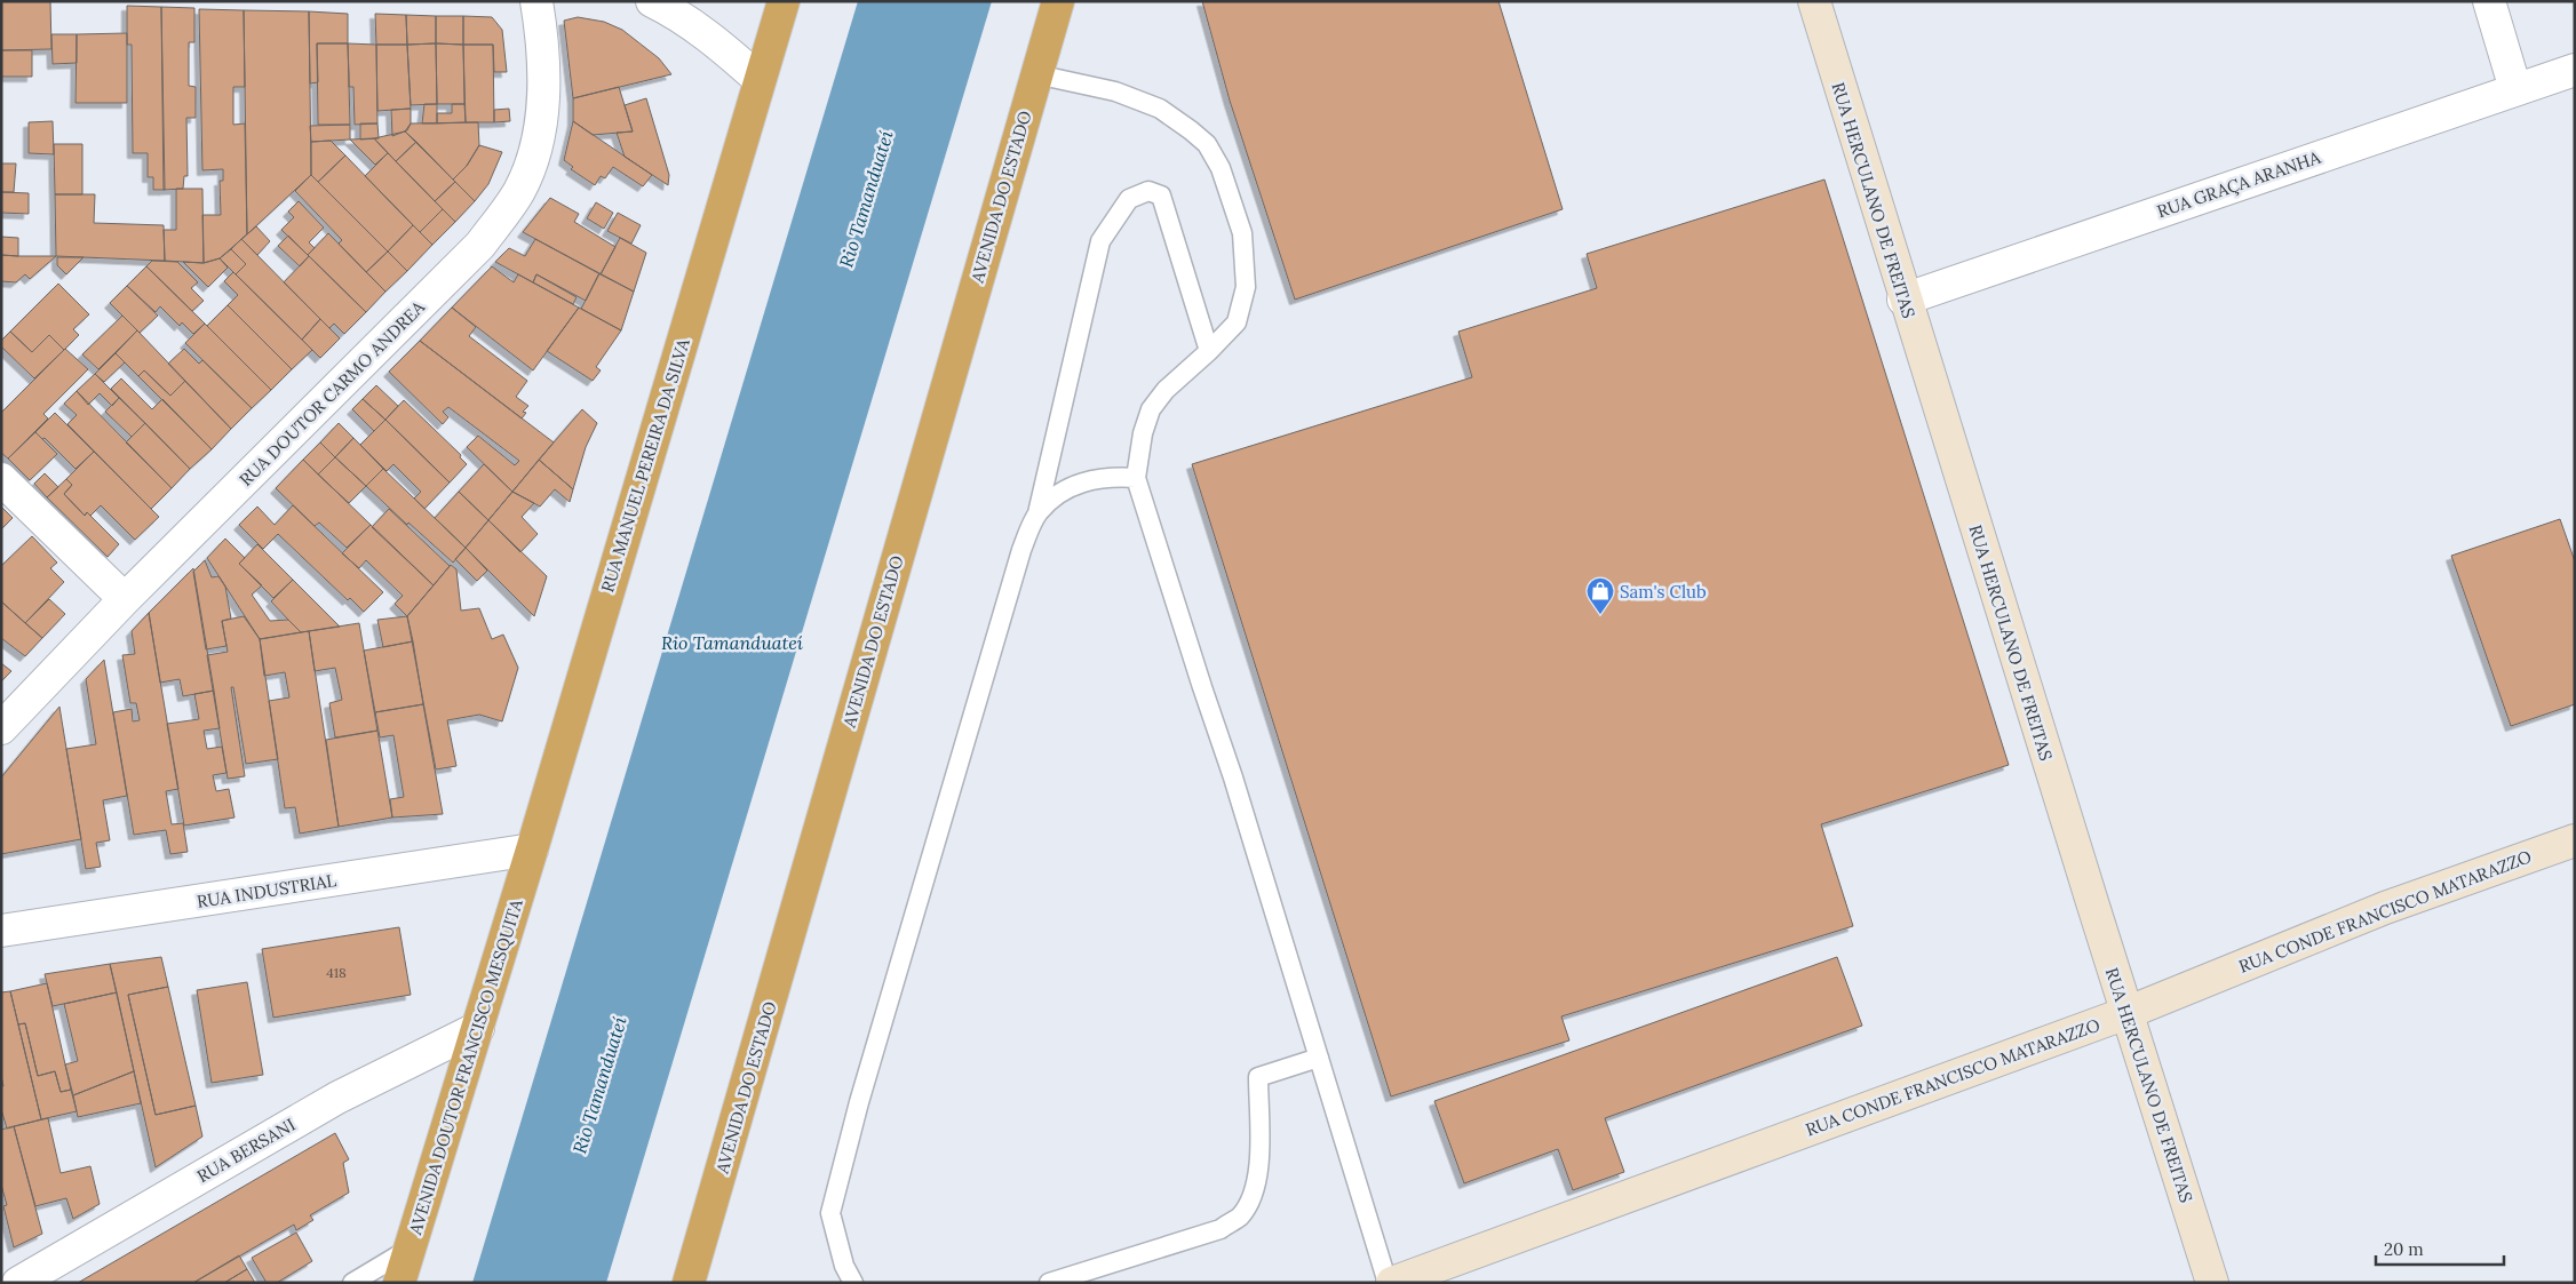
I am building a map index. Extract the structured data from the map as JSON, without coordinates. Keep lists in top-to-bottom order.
{
  "streets": {
    "highway": ["AVENIDA DO ESTADO", "RUA MANUEL PEREIRA DA SILVA", "AVENIDA DOUTOR FRANCISCO MESQUITA"],
    "main road": ["RUA HERCULANO DE FREITAS", "RUA CONDE FRANCISCO MATARAZZO"],
    "street": [
      "RUA GRAÇA ARANHA",
      "RUA DOUTOR CARMO ANDREA",
      "RUA INDUSTRIAL",
      "RUA BERSANI"
    ]
  },
  "crossings": [
    ["RUA GRAÇA ARANHA", "RUA HERCULANO DE FREITAS"],
    ["RUA HERCULANO DE FREITAS", "RUA CONDE FRANCISCO MATARAZZO"],
    ["RUA MANUEL PEREIRA DA SILVA", "RUA INDUSTRIAL"],
    ["RUA MANUEL PEREIRA DA SILVA", "AVENIDA DOUTOR FRANCISCO MESQUITA"],
    ["RUA INDUSTRIAL", "AVENIDA DOUTOR FRANCISCO MESQUITA"],
    ["AVENIDA DOUTOR FRANCISCO MESQUITA", "RUA BERSANI"]
  ],
  "water": ["Rio Tamanduateí"],
  "places": {
    "shop": ["Sam's Club"]
  },
  "house_numbers": ["418"],
  "scale_bar": "20 m"
}
